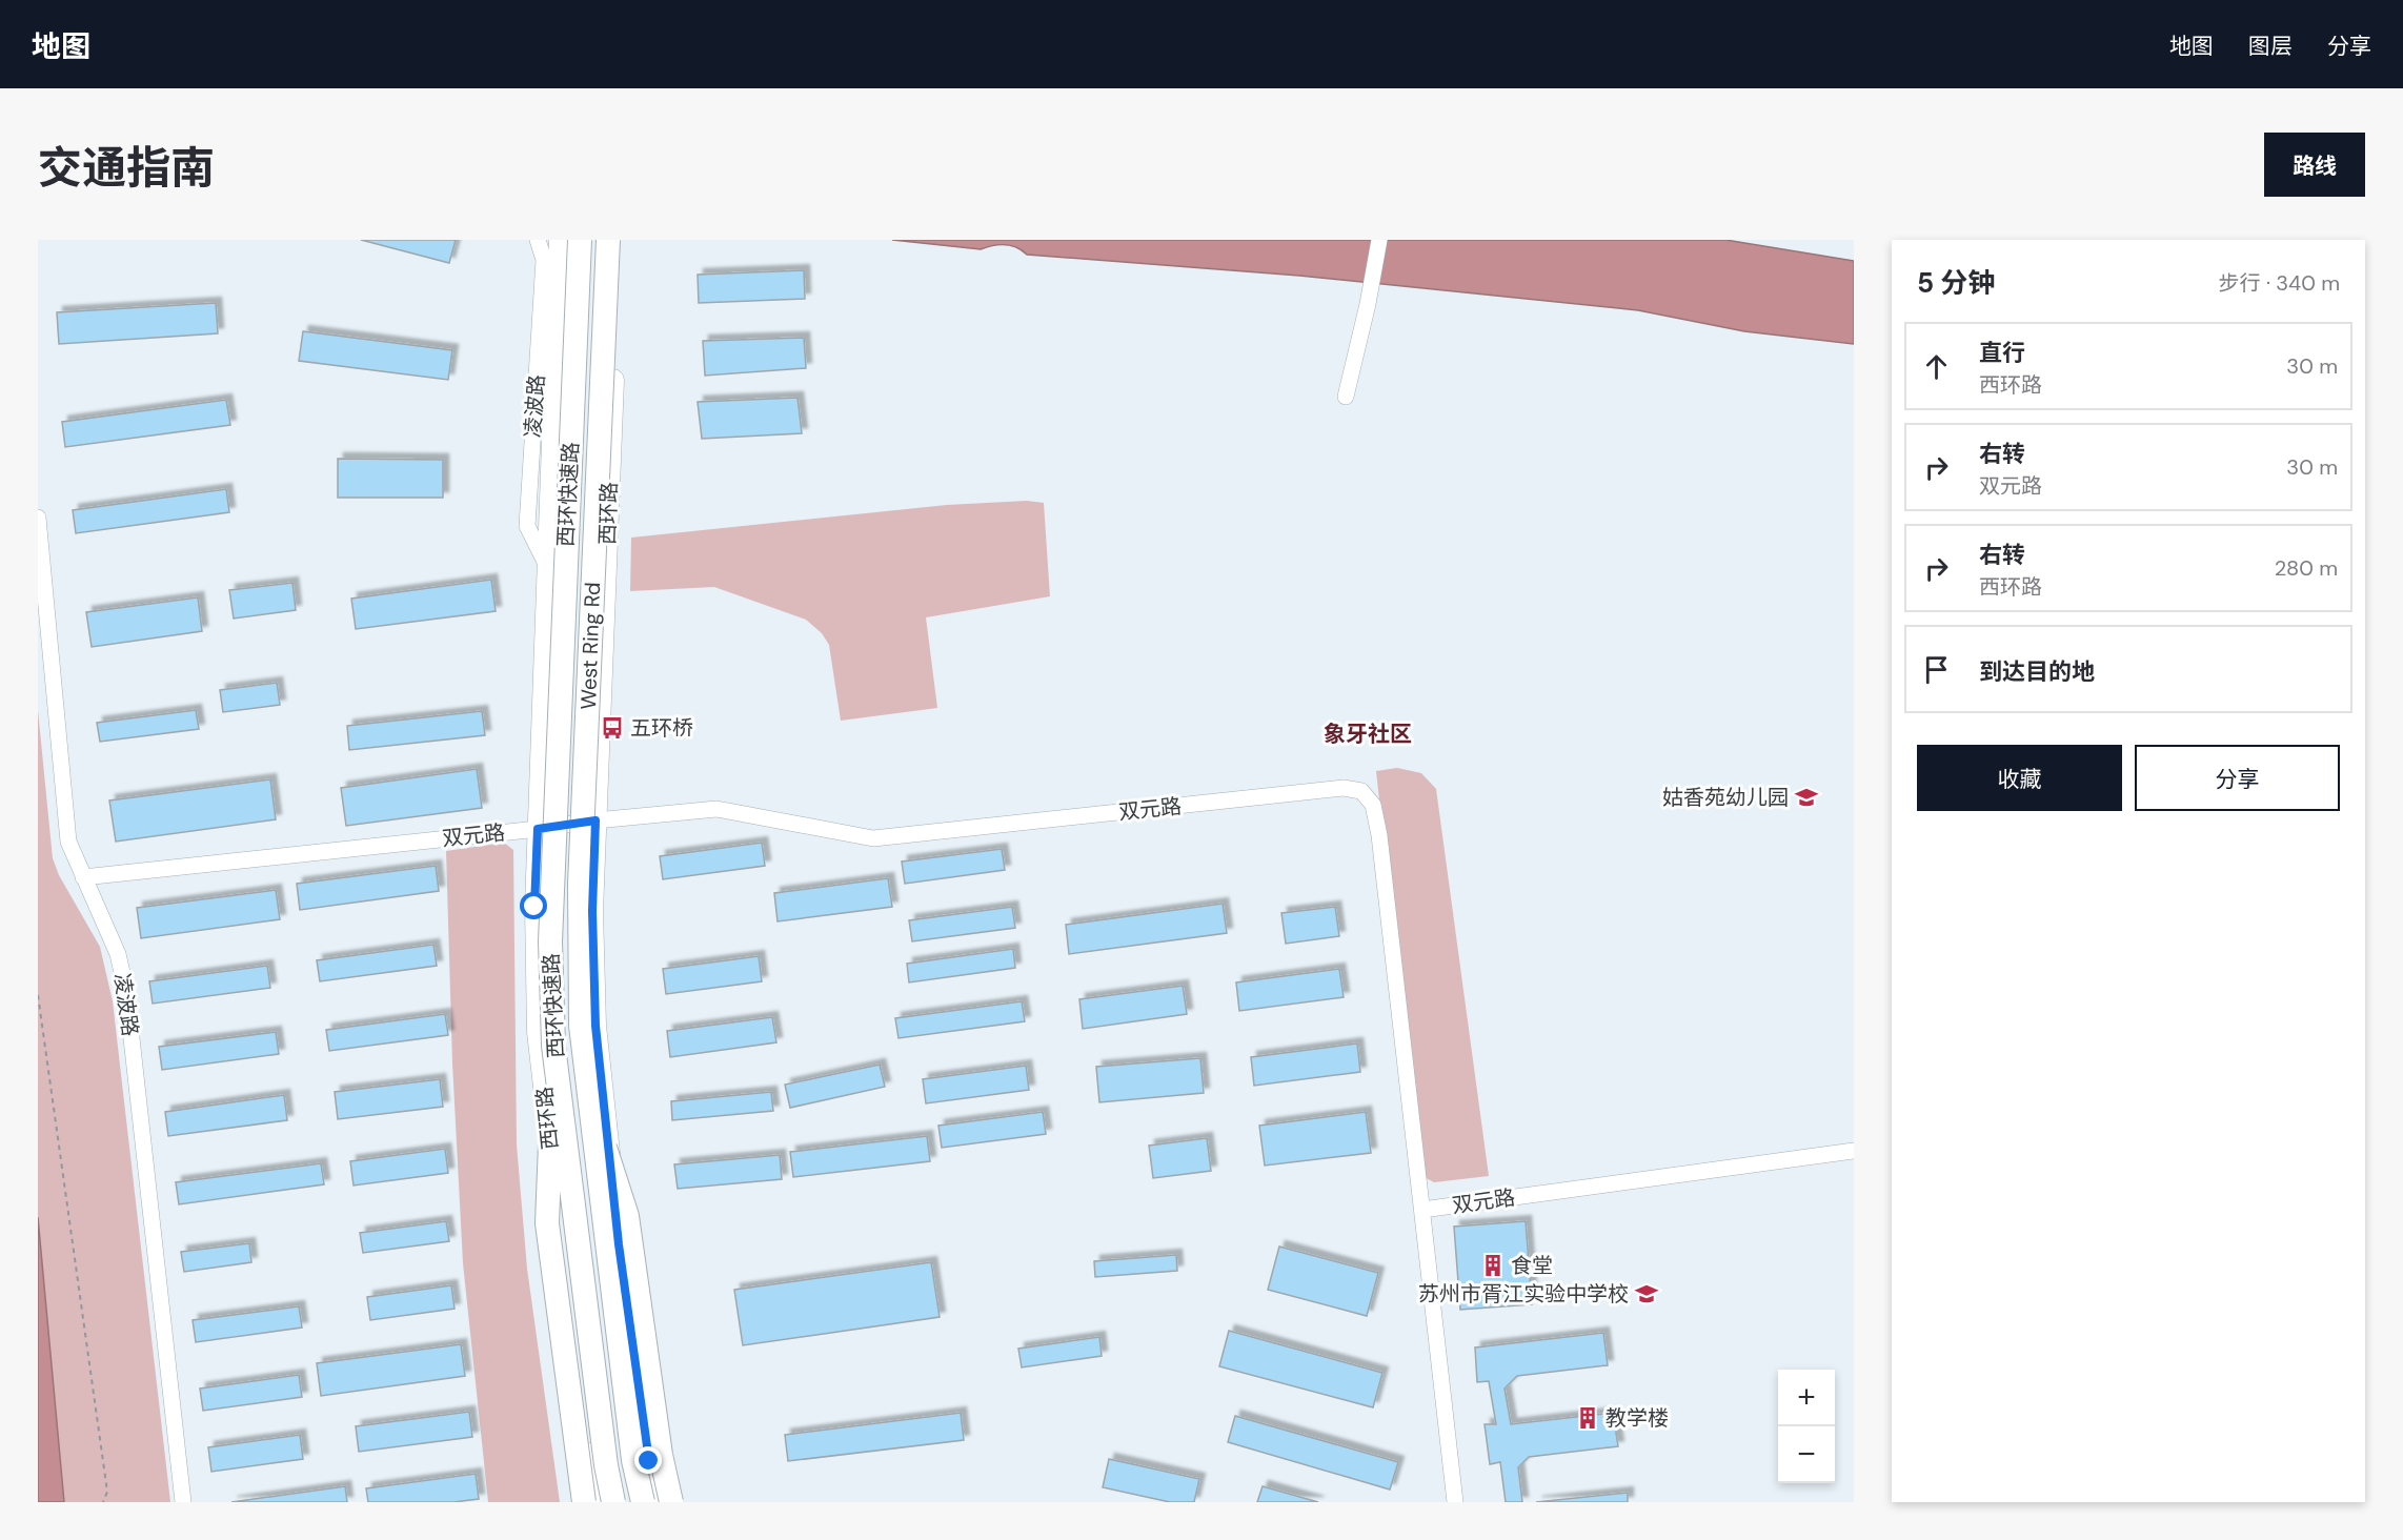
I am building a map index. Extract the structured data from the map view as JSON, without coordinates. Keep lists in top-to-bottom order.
{
  "streets": {
    "highway": ["西环快速路", "West Ring Rd"],
    "main road": ["西环路"],
    "street": ["凌波路", "双元路"]
  },
  "crossings": [
    ["凌波路", "西环路"],
    ["凌波路", "双元路"],
    ["西环路", "双元路"]
  ],
  "districts": ["象牙社区"],
  "places": {
    "bus stop": ["五环桥"],
    "school or university": ["姑香苑幼儿园", "苏州市胥江实验中学校"],
    "building": ["食堂", "教学楼"]
  },
  "page": {
    "header": "地图",
    "nav": ["地图", "图层", "分享"],
    "title": "交通指南",
    "buttons": [
      "路线",
      ["收藏", "分享"]
    ],
    "heading": ["5 分钟", "步行 · 340 m"],
    "list": [
      ["直行", "西环路", "30 m"],
      ["右转", "双元路", "30 m"],
      ["右转", "西环路", "280 m"],
      "到达目的地"
    ],
    "map_buttons": ["+", "−"]
  }
}
